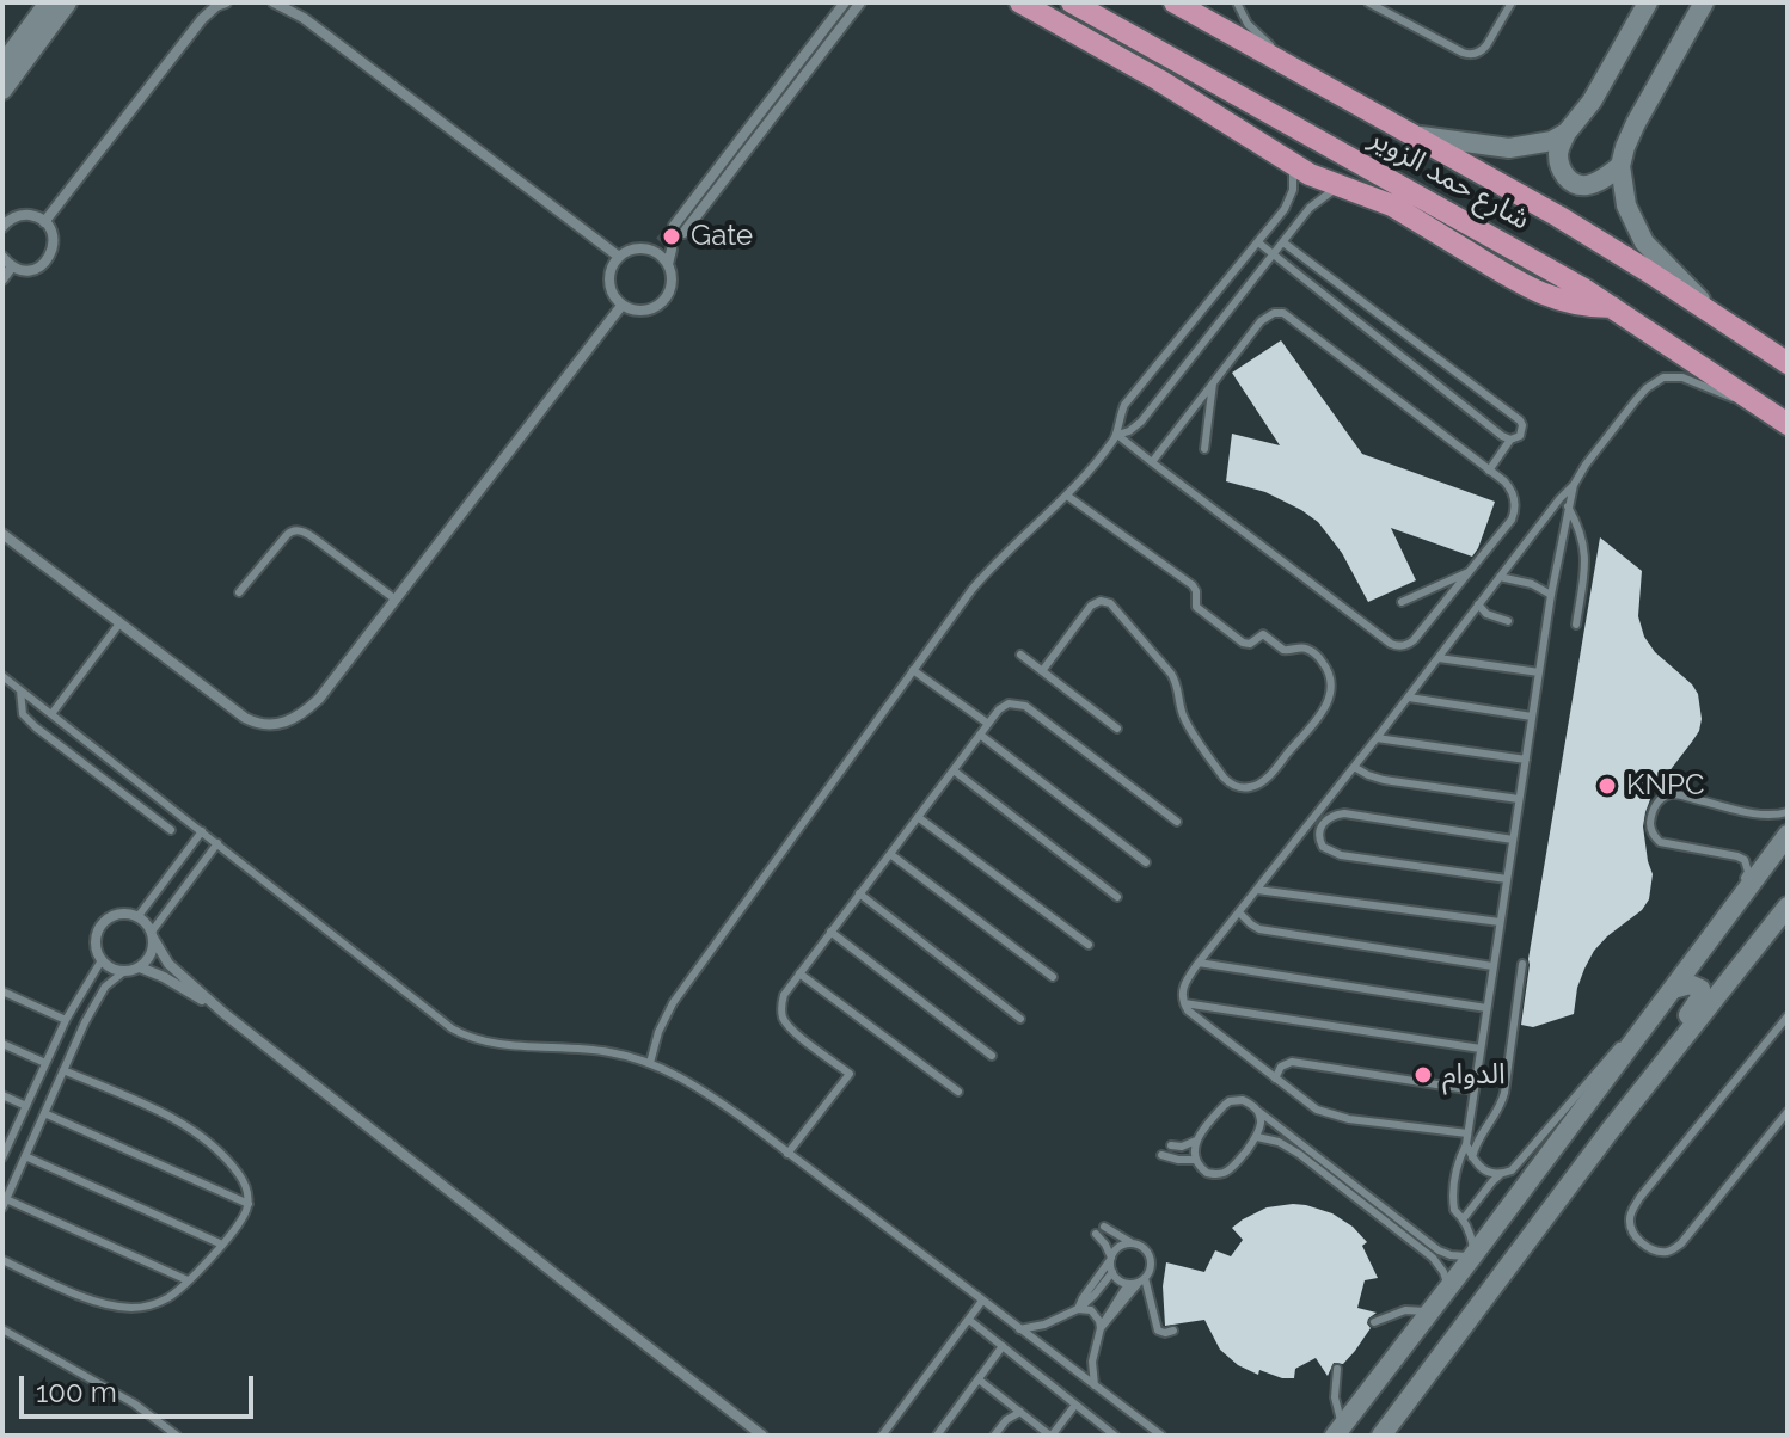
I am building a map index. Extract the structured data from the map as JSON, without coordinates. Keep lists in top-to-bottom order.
{
  "streets": {
    "main road": ["شارع حمد الزوير"]
  },
  "places": ["Gate", "KNPC", "الدوام"],
  "scale_bar": "100 m"
}
